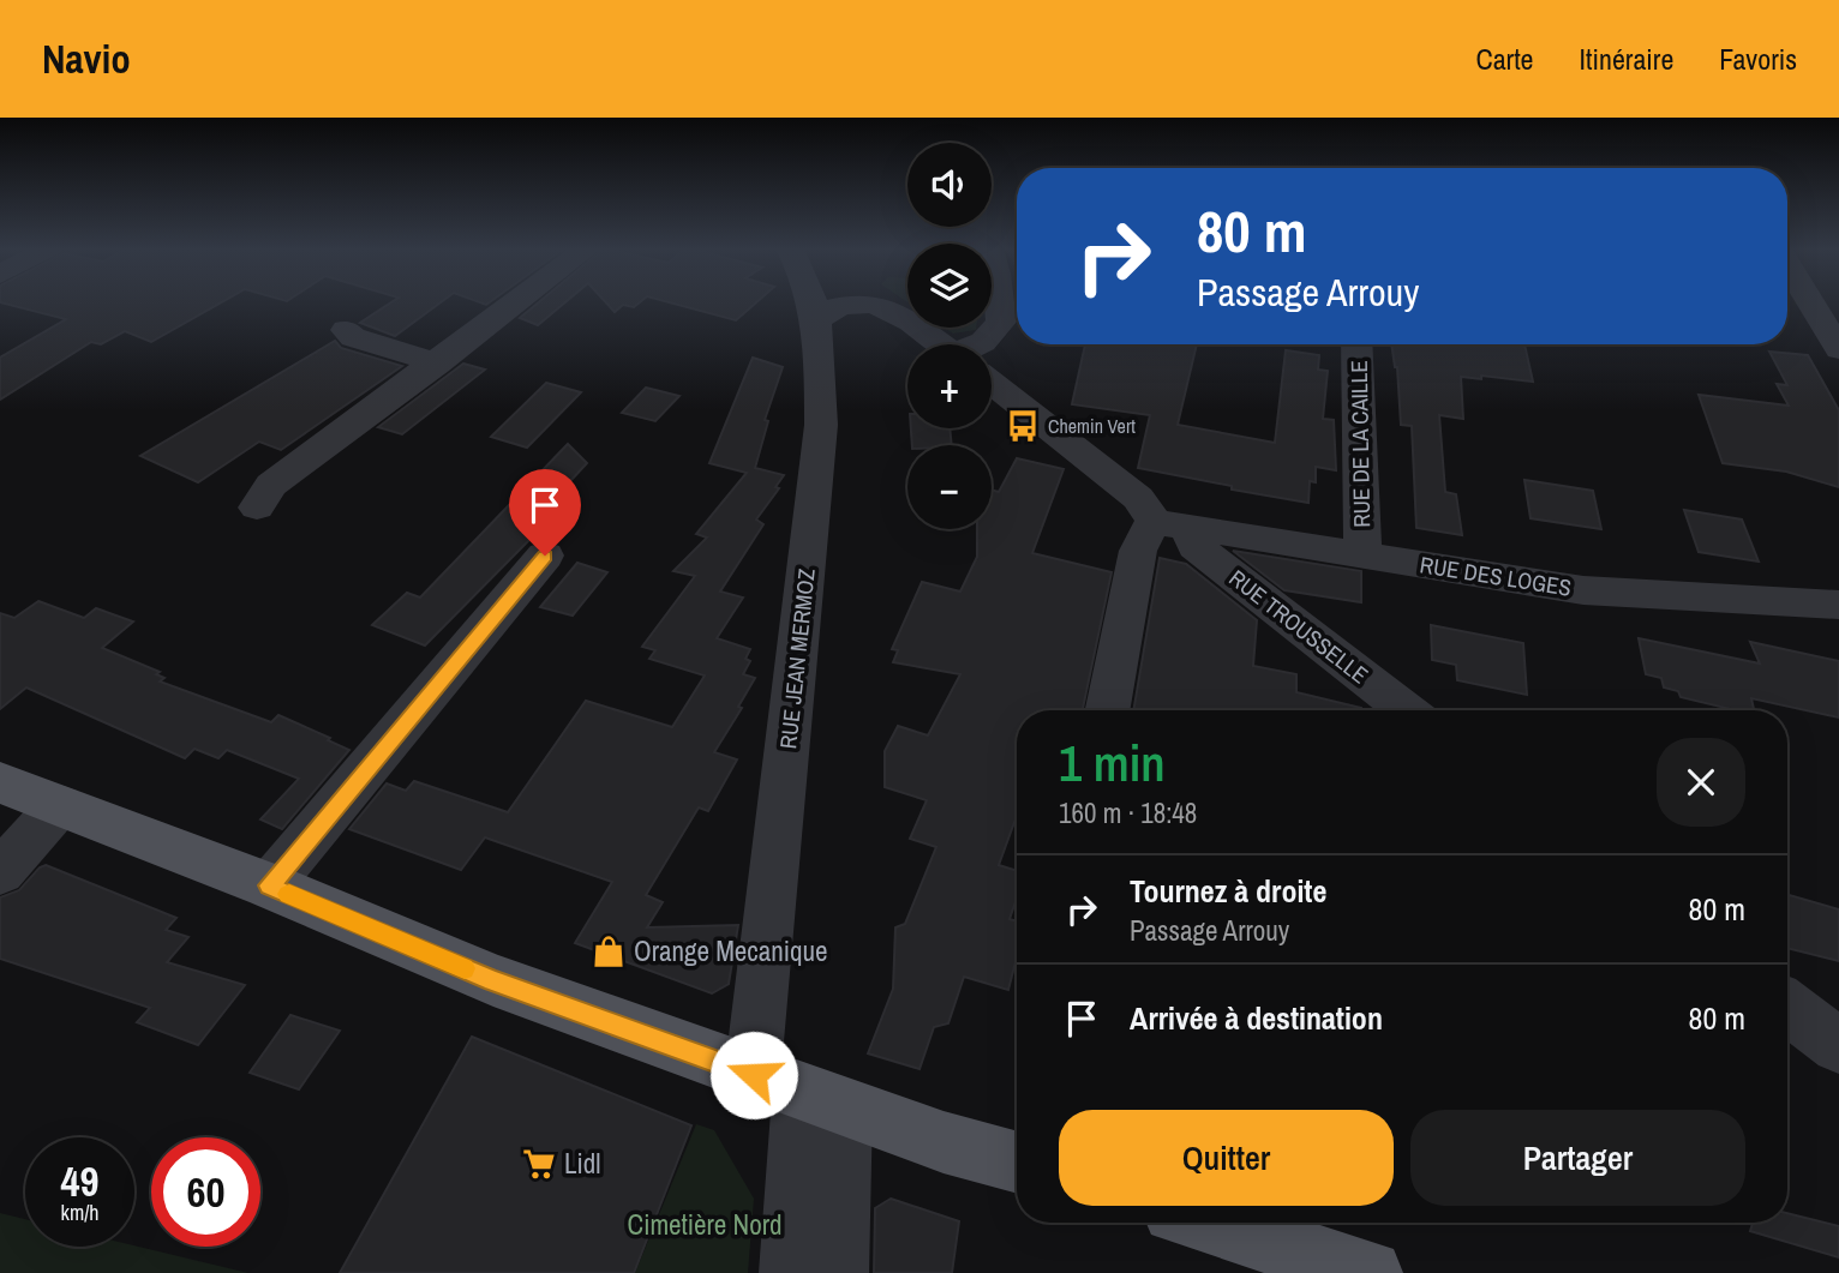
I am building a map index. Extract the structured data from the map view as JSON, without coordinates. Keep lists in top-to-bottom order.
{
  "streets": {
    "street": [
      "RUE DE LA CAILLE",
      "RUE DES LOGES",
      "RUE TROUSSELLE",
      "RUE JEAN MERMOZ"
    ]
  },
  "crossings": [
    ["RUE DE LA CAILLE", "RUE DES LOGES"],
    ["RUE DES LOGES", "RUE TROUSSELLE"]
  ],
  "parks": ["Cimetière Nord"],
  "places": {
    "bus stop": ["Chemin Vert"],
    "shop": ["Orange Mecanique"],
    "supermarket": ["Lidl"]
  },
  "page": {
    "header": "Navio",
    "nav": ["Carte", "Itinéraire", "Favoris"],
    "map_buttons": ["+", "−"],
    "turn": ["80 m", "Passage Arrouy"],
    "heading": ["1 min", "160 m · 18:48"],
    "list": [
      {
        "name": "Tournez à droite",
        "note": "Passage Arrouy",
        "value": "80 m"
      },
      {
        "name": "Arrivée à destination",
        "value": "80 m"
      }
    ],
    "buttons": ["Quitter", "Partager"],
    "speed": "49 km/h",
    "limit": "60"
  }
}
